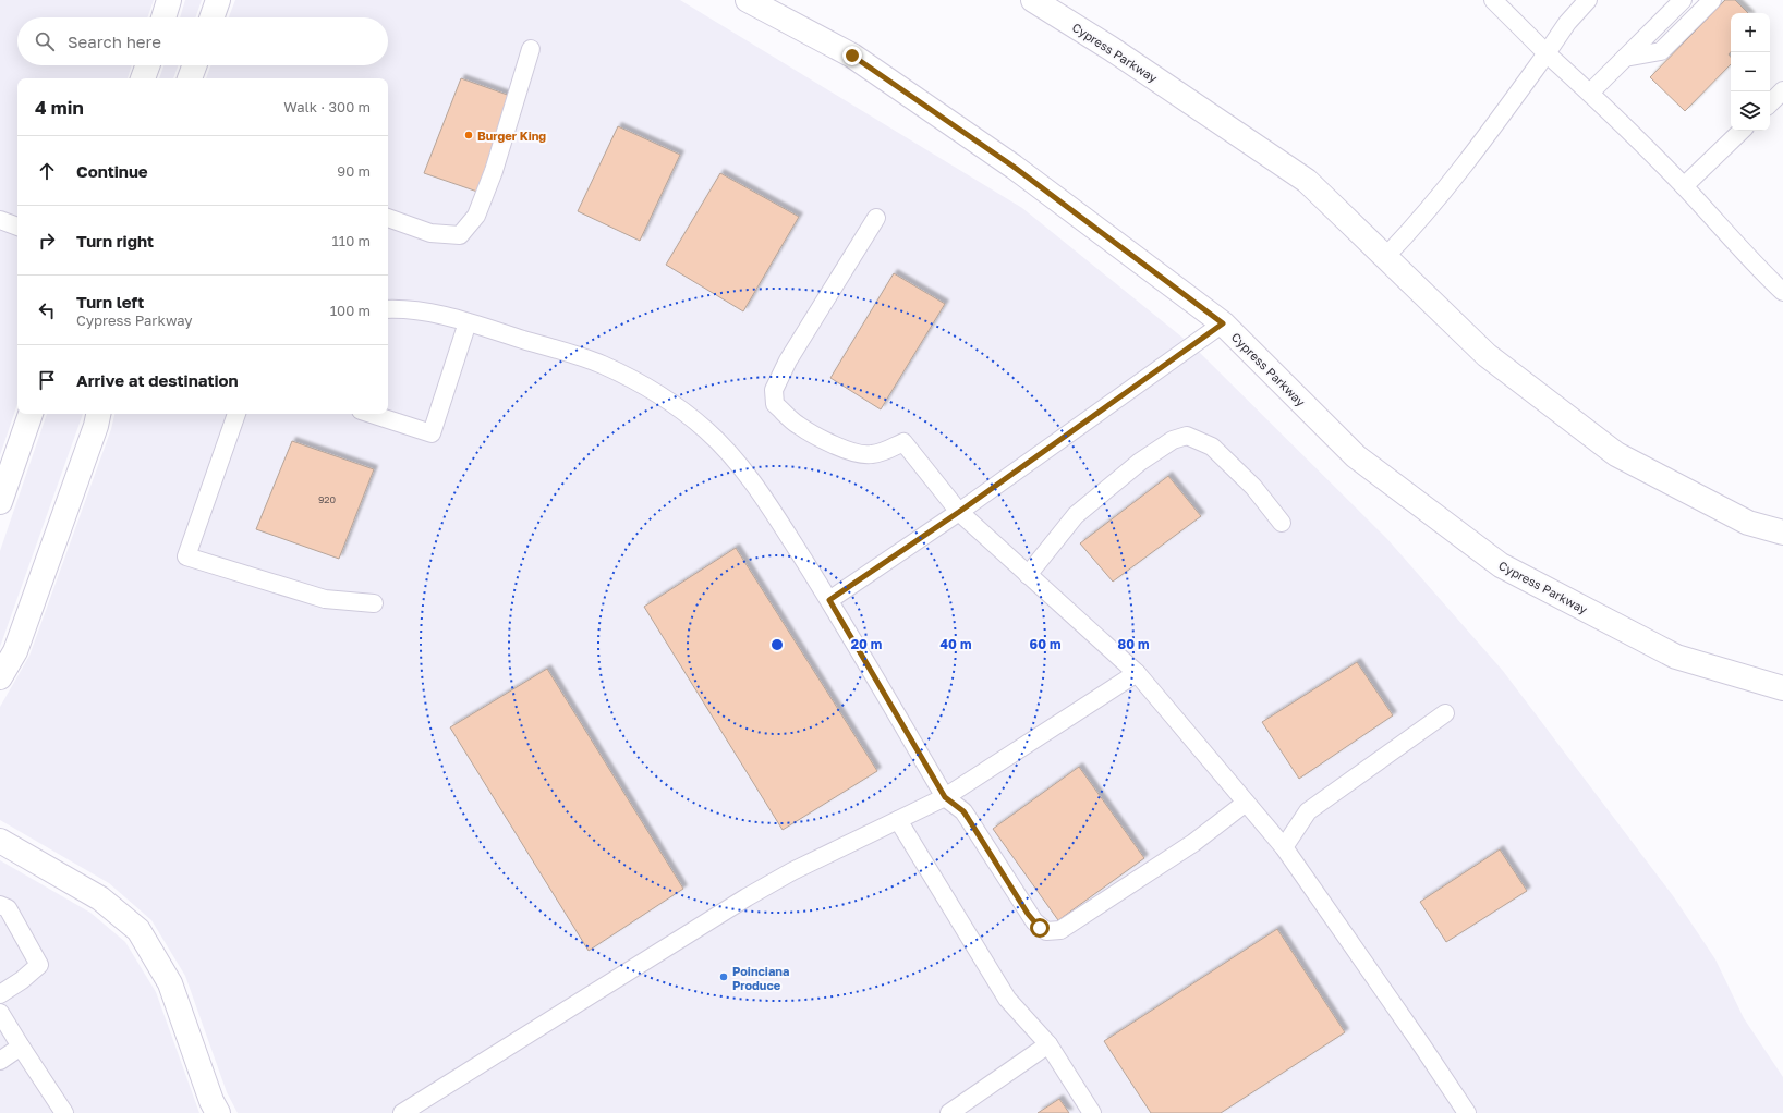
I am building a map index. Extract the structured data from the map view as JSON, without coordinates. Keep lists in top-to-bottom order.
{
  "streets": {
    "main road": ["Cypress Parkway"]
  },
  "places": ["Burger King", "Poinciana Produce"],
  "house_numbers": ["920"],
  "page": {
    "map_buttons": ["+", "−"],
    "search": "Search here",
    "heading": ["4 min", "Walk · 300 m"],
    "list": [
      ["Continue", "90 m"],
      ["Turn right", "110 m"],
      ["Turn left", "Cypress Parkway", "100 m"],
      "Arrive at destination"
    ]
  },
  "rings": [
    "20 m",
    "40 m",
    "60 m",
    "80 m"
  ]
}
